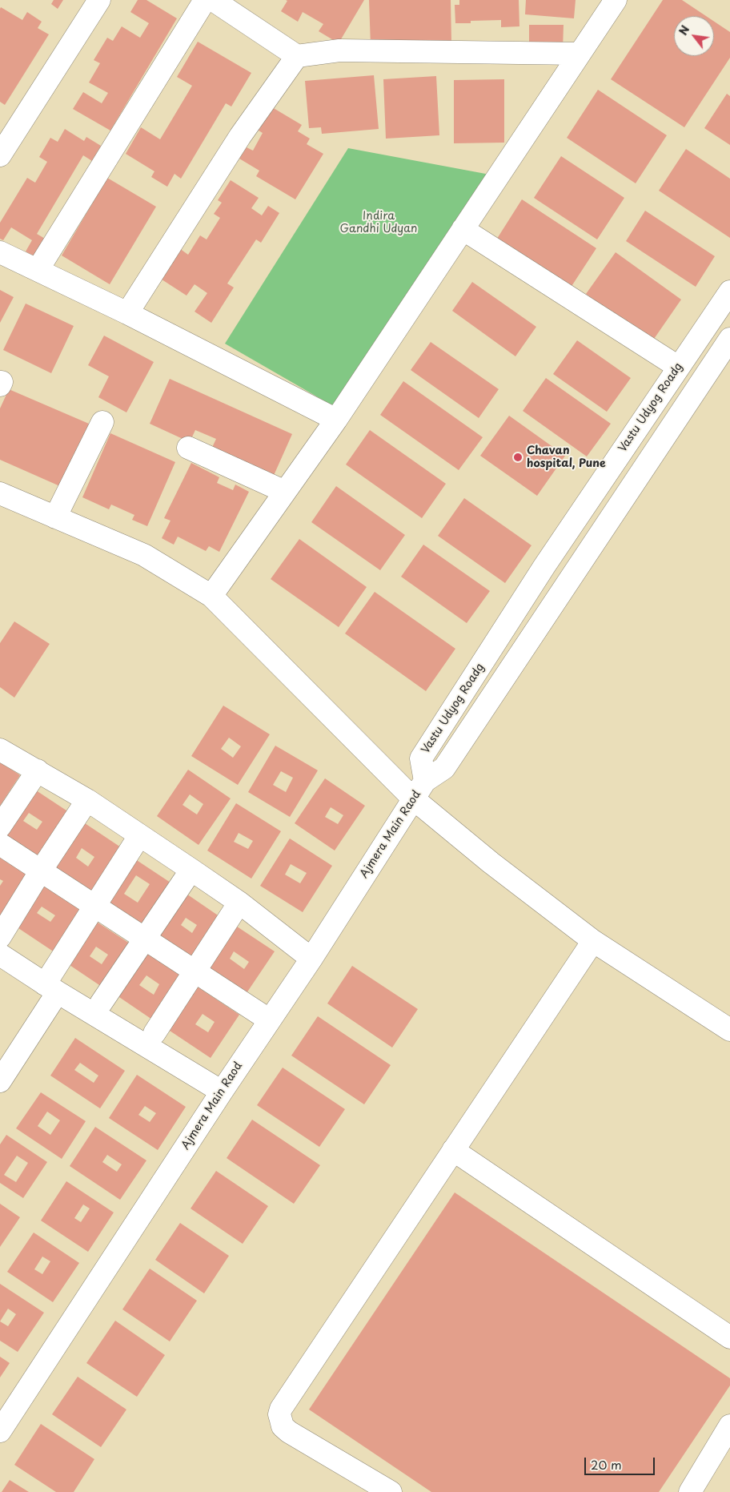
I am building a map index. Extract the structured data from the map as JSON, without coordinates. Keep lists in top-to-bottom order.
{
  "streets": {
    "street": ["Vastu Udyog Roadg", "Ajmera Main Raod"]
  },
  "crossings": [
    ["Vastu Udyog Roadg", "Ajmera Main Raod"]
  ],
  "parks": ["Indira Gandhi Udyan"],
  "places": ["Chavan hospital, Pune"],
  "scale_bar": "20 m",
  "north": "top left"
}
